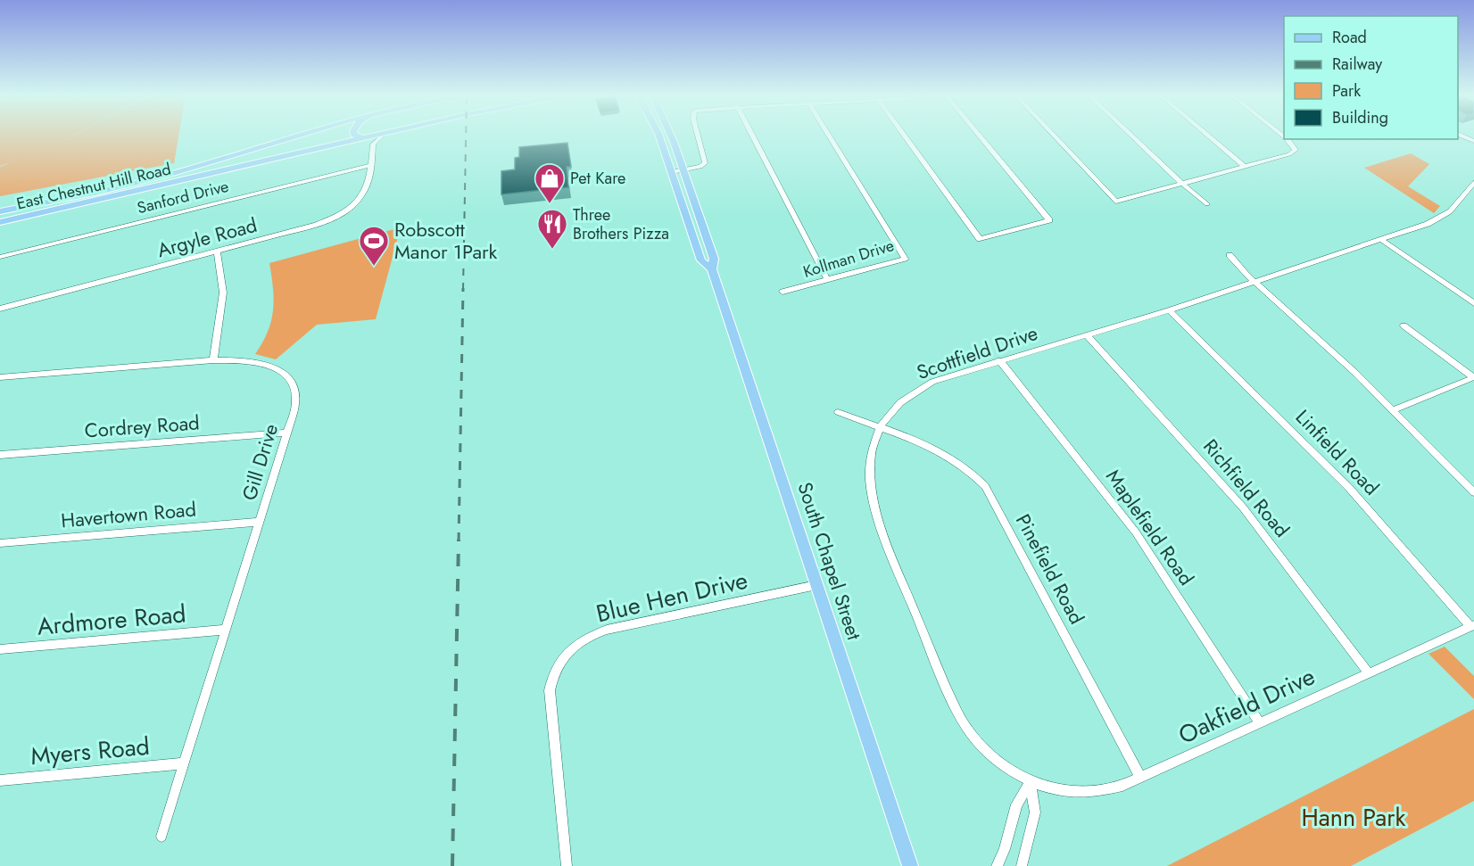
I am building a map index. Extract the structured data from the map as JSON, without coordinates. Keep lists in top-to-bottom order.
{
  "streets": {
    "main road": ["East Chestnut Hill Road", "South Chapel Street"],
    "street": [
      "Sanford Drive",
      "Argyle Road",
      "Kollman Drive",
      "Scottfield Drive",
      "Cordrey Road",
      "Linfield Road",
      "Gill Drive",
      "Richfield Road",
      "Havertown Road",
      "Maplefield Road",
      "Pinefield Road",
      "Blue Hen Drive",
      "Ardmore Road",
      "Oakfield Drive",
      "Myers Road"
    ]
  },
  "crossings": [
    ["Sanford Drive", "Argyle Road"],
    ["Scottfield Drive", "Linfield Road"],
    ["Scottfield Drive", "Richfield Road"],
    ["Scottfield Drive", "Maplefield Road"],
    ["Scottfield Drive", "Pinefield Road"],
    ["Scottfield Drive", "Oakfield Drive"],
    ["Cordrey Road", "Gill Drive"],
    ["Linfield Road", "Oakfield Drive"],
    ["Gill Drive", "Havertown Road"],
    ["Gill Drive", "Ardmore Road"],
    ["Gill Drive", "Myers Road"],
    ["Richfield Road", "Oakfield Drive"],
    ["Maplefield Road", "Oakfield Drive"],
    ["South Chapel Street", "Blue Hen Drive"],
    ["Pinefield Road", "Oakfield Drive"]
  ],
  "parks": ["Hann Park"],
  "places": {
    "shop": ["Pet Kare"],
    "restaurant": ["Three Brothers Pizza"],
    "sports": ["Robscott Manor 1Park"]
  },
  "legend": [
    "Road",
    "Railway",
    "Park",
    "Building"
  ]
}
